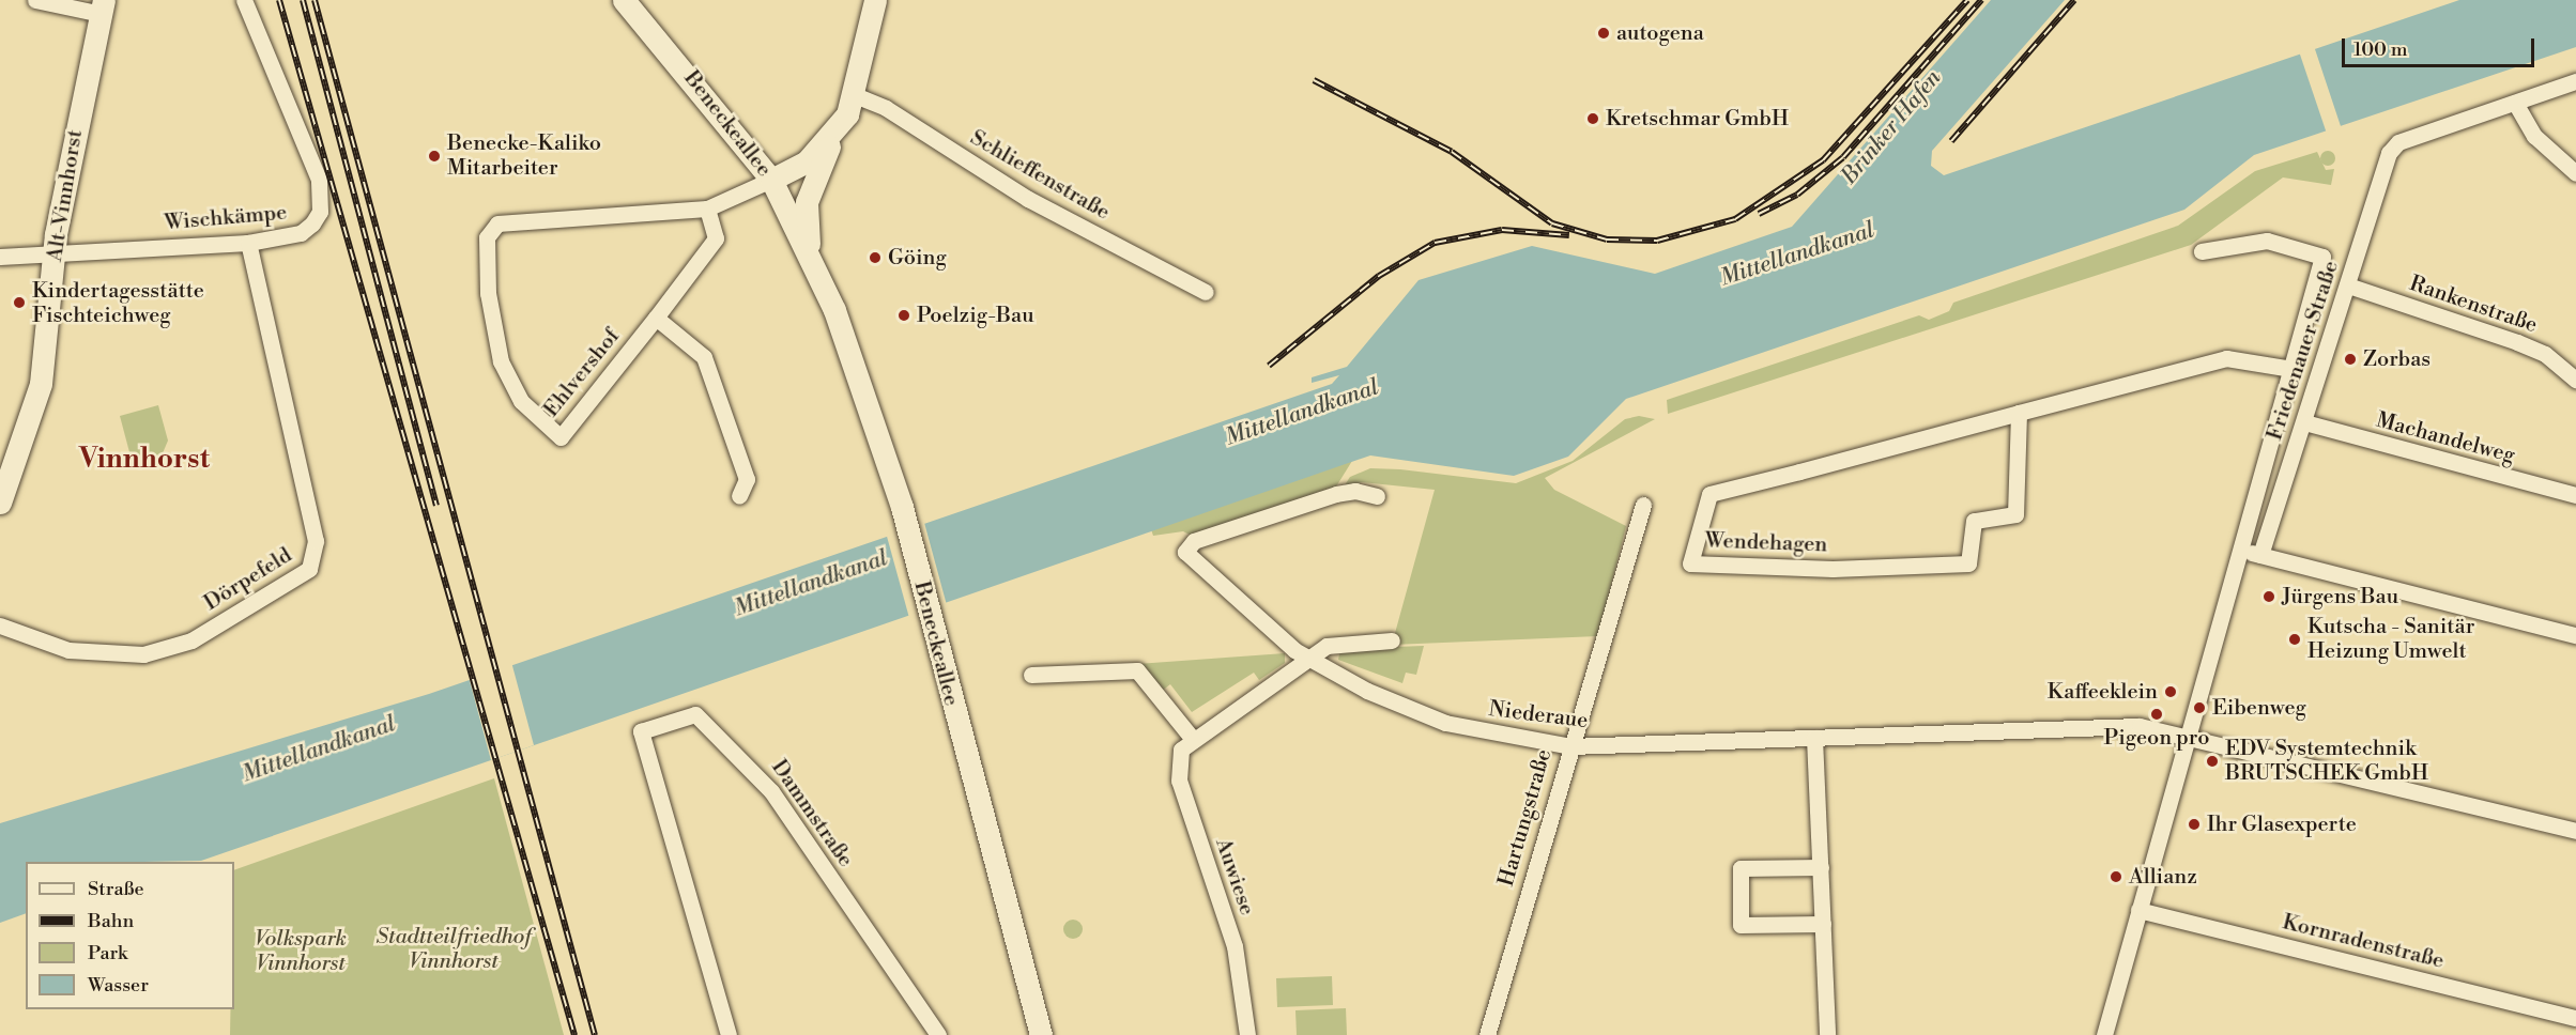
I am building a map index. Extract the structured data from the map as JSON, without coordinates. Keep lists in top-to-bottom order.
{
  "streets": {
    "street": [
      "Beneckeallee",
      "Schlieffenstraße",
      "Alt-Vinnhorst",
      "Wischkämpe",
      "Rankenstraße",
      "Friedenauer Straße",
      "Ehlvershof",
      "Machandelweg",
      "Wendehagen",
      "Dörpefeld",
      "Niederaue",
      "Dammstraße",
      "Hartungstraße",
      "Auwiese",
      "Kornradenstraße"
    ]
  },
  "crossings": [
    ["Beneckeallee", "Ehlvershof"],
    ["Alt-Vinnhorst", "Wischkämpe"],
    ["Wischkämpe", "Dörpefeld"],
    ["Rankenstraße", "Friedenauer Straße"],
    ["Friedenauer Straße", "Machandelweg"],
    ["Friedenauer Straße", "Wendehagen"],
    ["Friedenauer Straße", "Niederaue"],
    ["Friedenauer Straße", "Kornradenstraße"],
    ["Niederaue", "Hartungstraße"],
    ["Niederaue", "Auwiese"]
  ],
  "districts": ["Vinnhorst"],
  "water": ["Brinker Hafen", "Mittellandkanal"],
  "parks": ["Stadtteilfriedhof Vinnhorst", "Volkspark Vinnhorst"],
  "places": [
    "autogena",
    "Kretschmar GmbH",
    "Benecke-Kaliko Mitarbeiter",
    "Göing",
    "Kindertagesstätte Fischteichweg",
    "Poelzig-Bau",
    "Zorbas",
    "Jürgens Bau",
    "Kutscha - Sanitär Heizung Umwelt",
    "Kaffeeklein",
    "Eibenweg",
    "Pigeon pro",
    "EDV Systemtechnik BRUTSCHEK GmbH",
    "Ihr Glasexperte",
    "Allianz"
  ],
  "legend": [
    "Straße",
    "Bahn",
    "Park",
    "Wasser"
  ],
  "scale_bar": "100 m"
}
